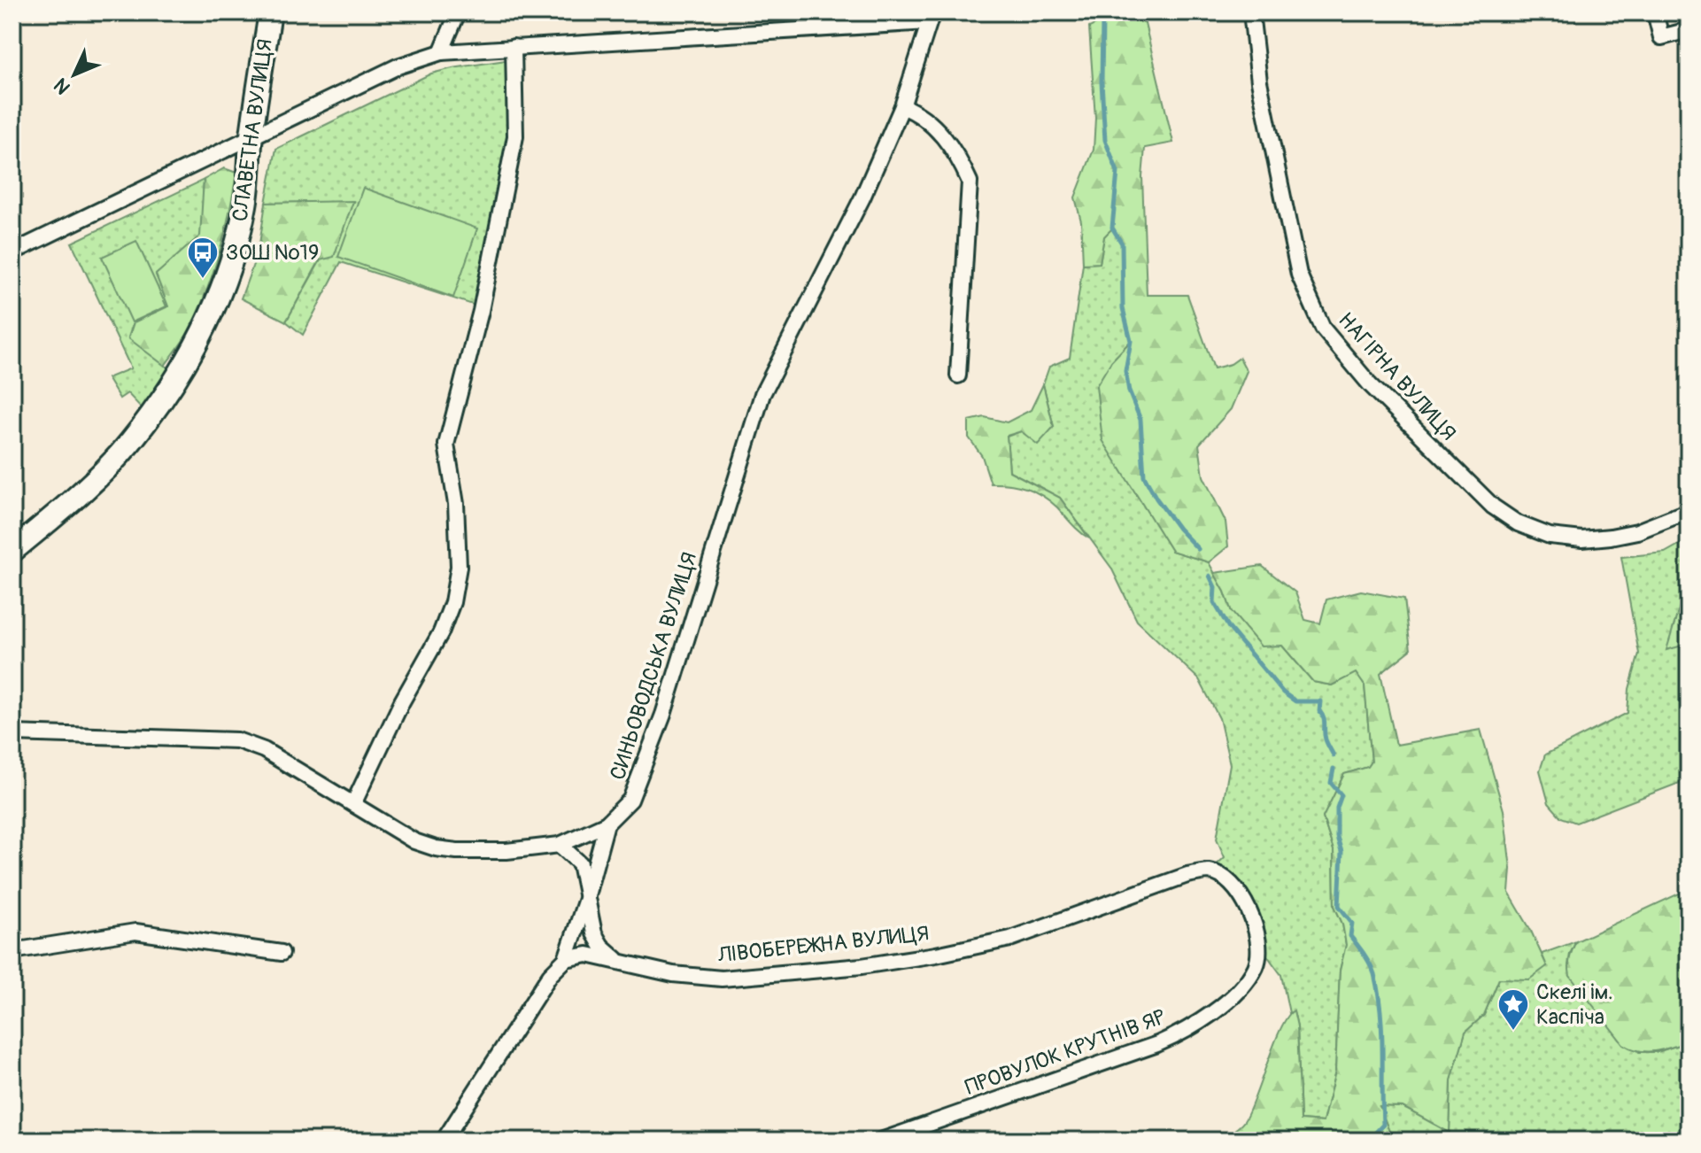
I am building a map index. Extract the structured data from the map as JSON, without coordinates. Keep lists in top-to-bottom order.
{
  "streets": {
    "main road": ["СЛАВЕТНА ВУЛИЦЯ"],
    "street": [
      "НАГІРНА ВУЛИЦЯ",
      "СИНЬОВОДСЬКА ВУЛИЦЯ",
      "ЛІВОБЕРЕЖНА ВУЛИЦЯ",
      "ПРОВУЛОК КРУТНІВ ЯР"
    ]
  },
  "crossings": [
    ["ЛІВОБЕРЕЖНА ВУЛИЦЯ", "ПРОВУЛОК КРУТНІВ ЯР"]
  ],
  "places": {
    "bus stop": ["ЗОШ №19"],
    "place": ["Скелі ім. Каспіча"]
  },
  "north": "bottom left"
}
